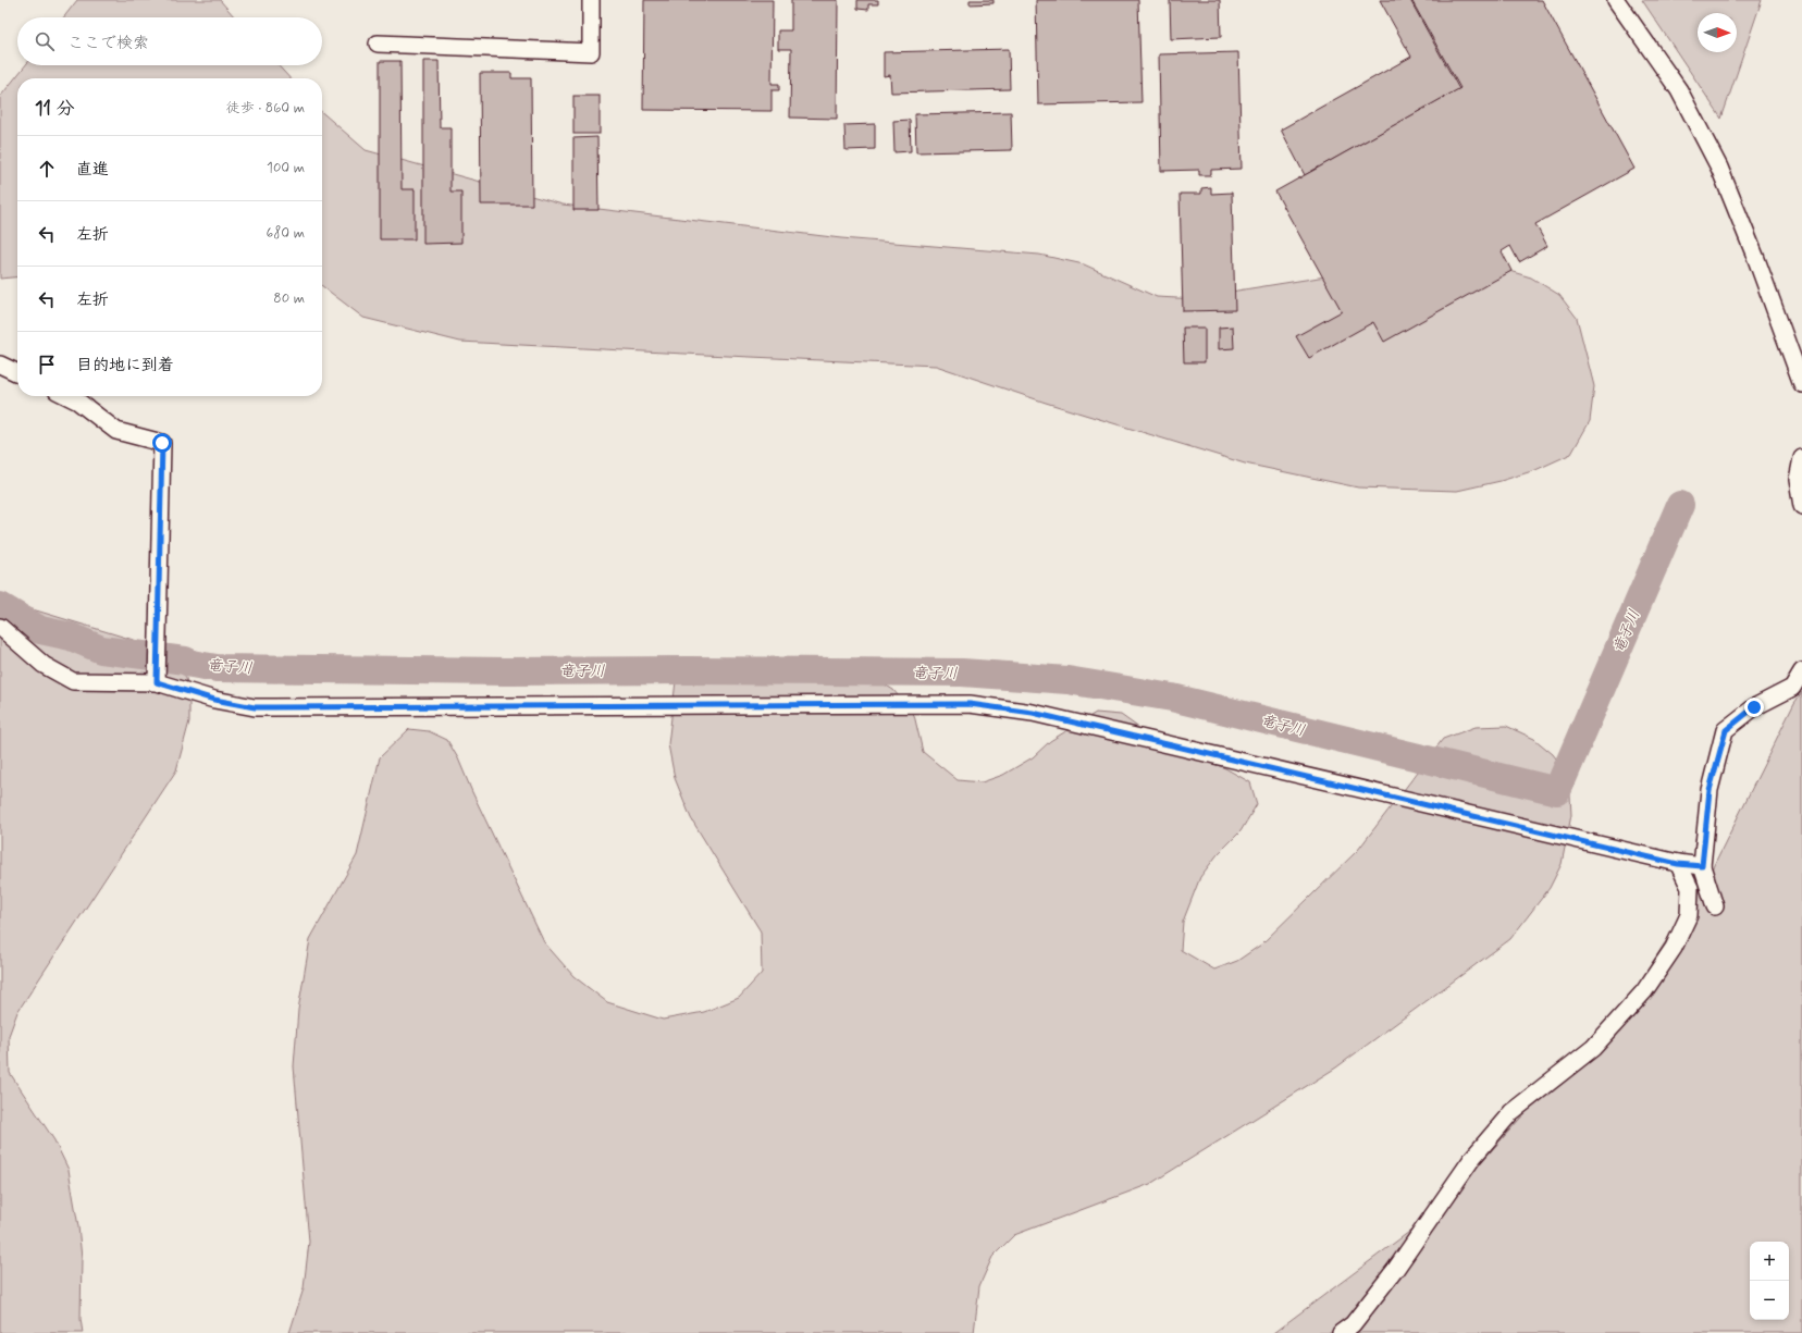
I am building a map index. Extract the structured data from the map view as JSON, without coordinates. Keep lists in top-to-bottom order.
{
  "water": ["竜子川"],
  "north": "right",
  "page": {
    "search": "ここで検索",
    "heading": ["11 分", "徒歩 · 860 m"],
    "list": [
      ["直進", "100 m"],
      ["左折", "680 m"],
      ["左折", "80 m"],
      "目的地に到着"
    ],
    "map_buttons": ["+", "−"]
  }
}
